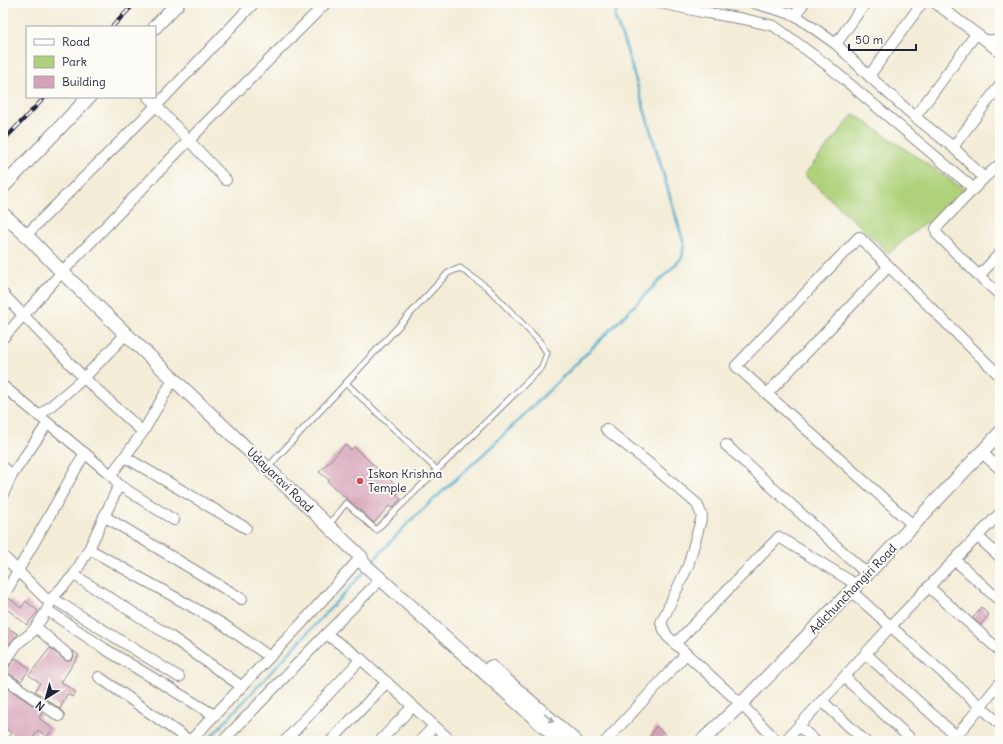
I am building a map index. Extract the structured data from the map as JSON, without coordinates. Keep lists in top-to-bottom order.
{
  "streets": {
    "street": ["Udayaravi Road", "Adichunchangiri Road"]
  },
  "places": ["Iskon Krishna Temple"],
  "legend": ["Road", "Park", "Building"],
  "scale_bar": "50 m",
  "north": "bottom left"
}
